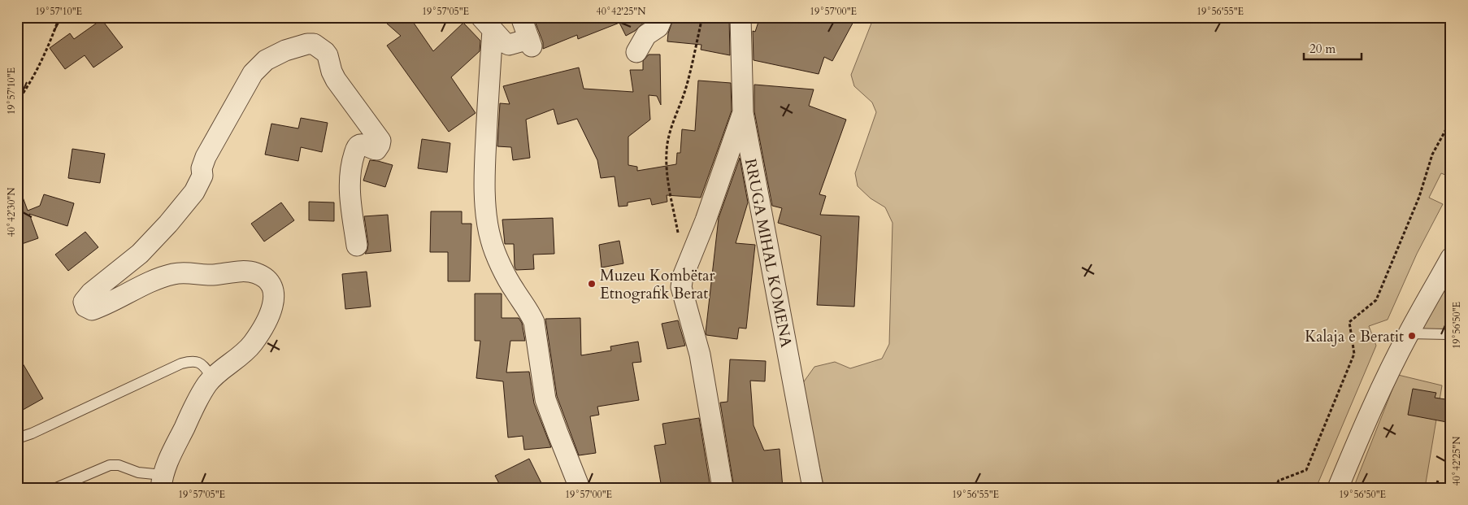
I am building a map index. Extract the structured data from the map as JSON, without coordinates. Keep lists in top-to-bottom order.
{
  "streets": {
    "street": ["RRUGA MIHAL KOMENA"]
  },
  "places": ["Muzeu Kombëtar Etnografik Berat", "Kalaja e Beratit"],
  "scale_bar": "20 m",
  "coordinates": [
    "19°57'10\"E",
    "19°57'05\"E",
    "40°42'25\"N",
    "19°57'00\"E",
    "19°56'55\"E",
    "40°42'30\"N",
    "19°56'50\"E"
  ]
}
